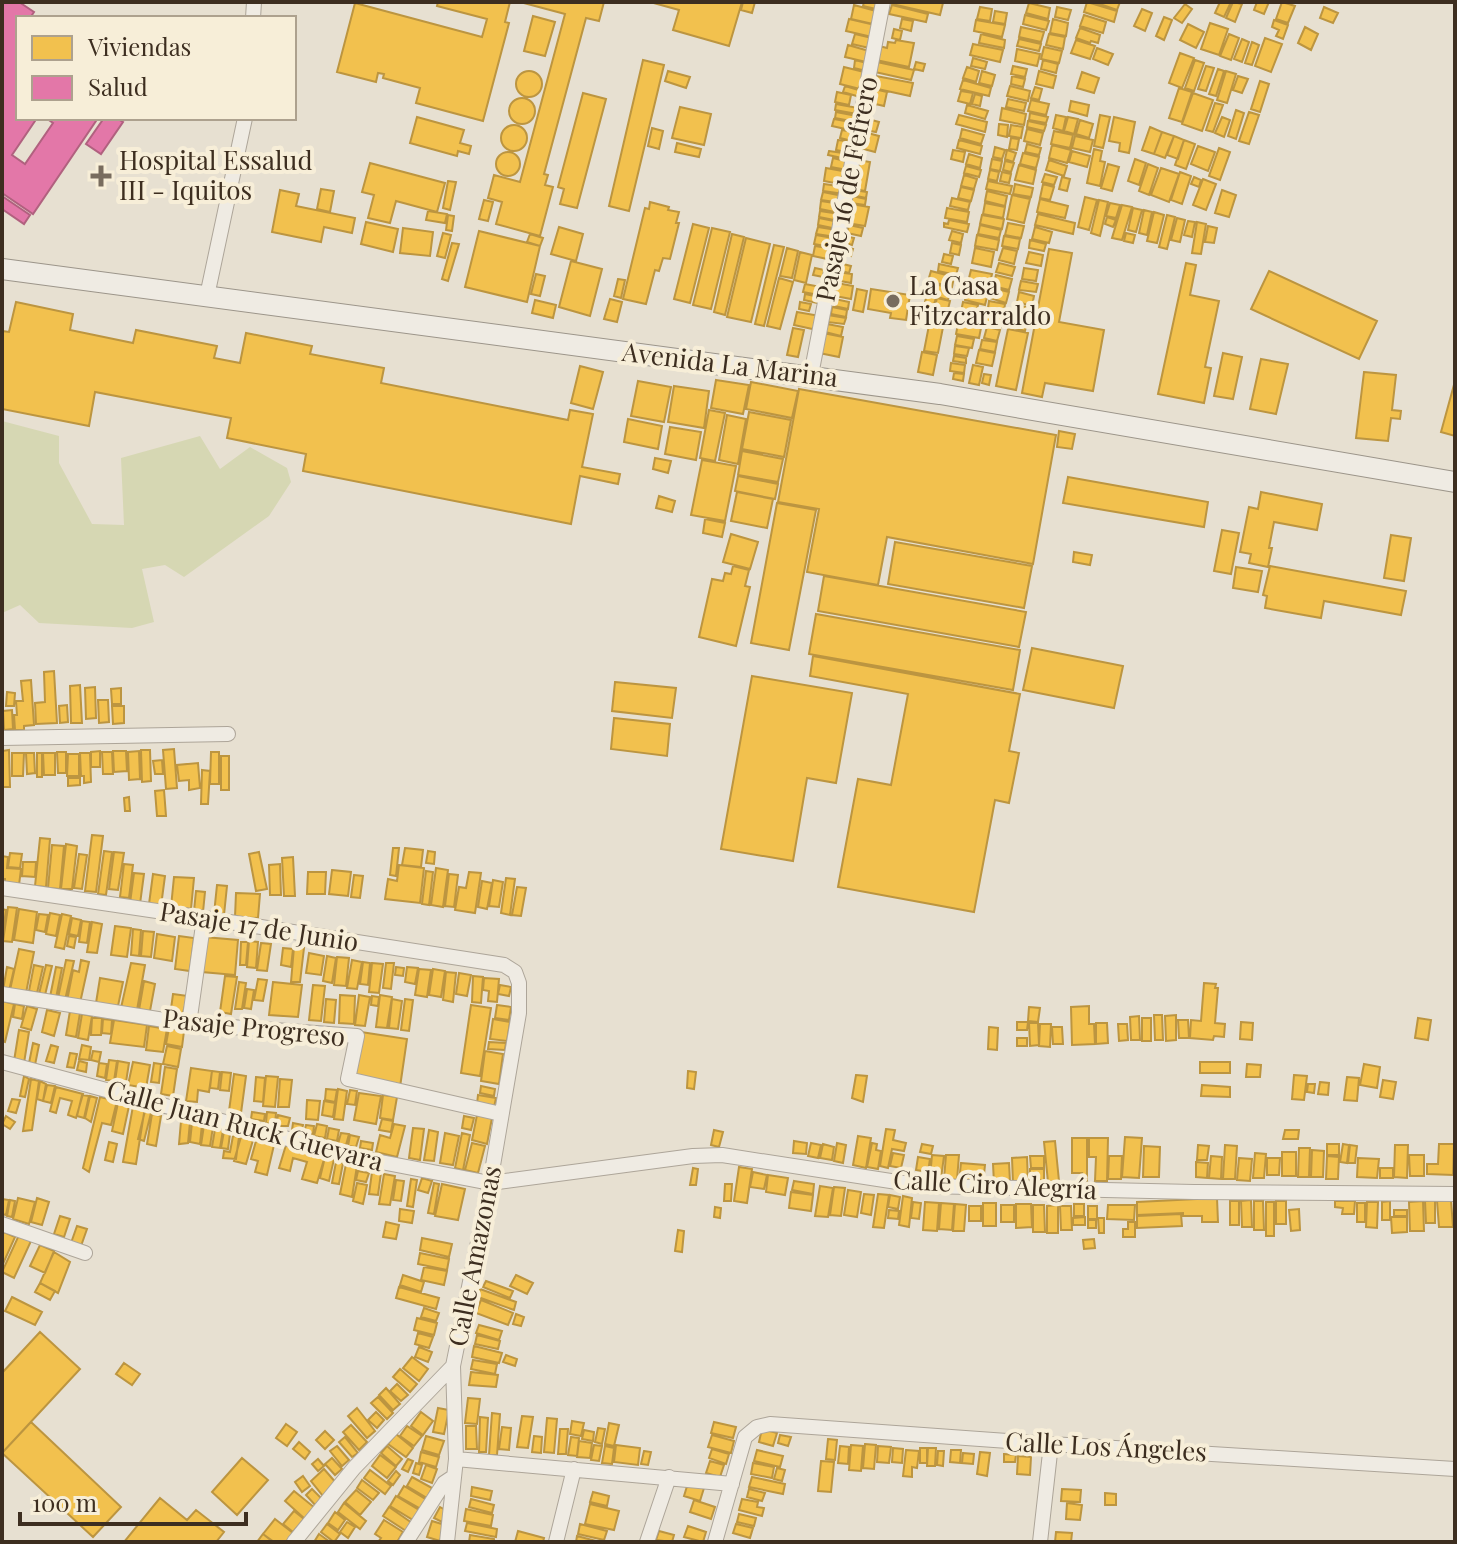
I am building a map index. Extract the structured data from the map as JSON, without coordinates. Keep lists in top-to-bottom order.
{
  "streets": {
    "main road": ["Avenida La Marina"],
    "street": [
      "Pasaje 16 de Fefrero",
      "Pasaje 17 de Junio",
      "Pasaje Progreso",
      "Calle Juan Ruck Guevara",
      "Calle Ciro Alegría",
      "Calle Amazonas",
      "Calle Los Ángeles"
    ]
  },
  "crossings": [
    ["Pasaje 16 de Fefrero", "Avenida La Marina"],
    ["Pasaje 17 de Junio", "Calle Amazonas"],
    ["Pasaje Progreso", "Calle Amazonas"],
    ["Calle Juan Ruck Guevara", "Calle Ciro Alegría"],
    ["Calle Juan Ruck Guevara", "Calle Amazonas"],
    ["Calle Ciro Alegría", "Calle Amazonas"]
  ],
  "places": {
    "health": ["Hospital Essalud III - Iquitos"],
    "other": ["La Casa Fitzcarraldo"]
  },
  "legend": ["Viviendas", "Salud"],
  "scale_bar": "100 m"
}
